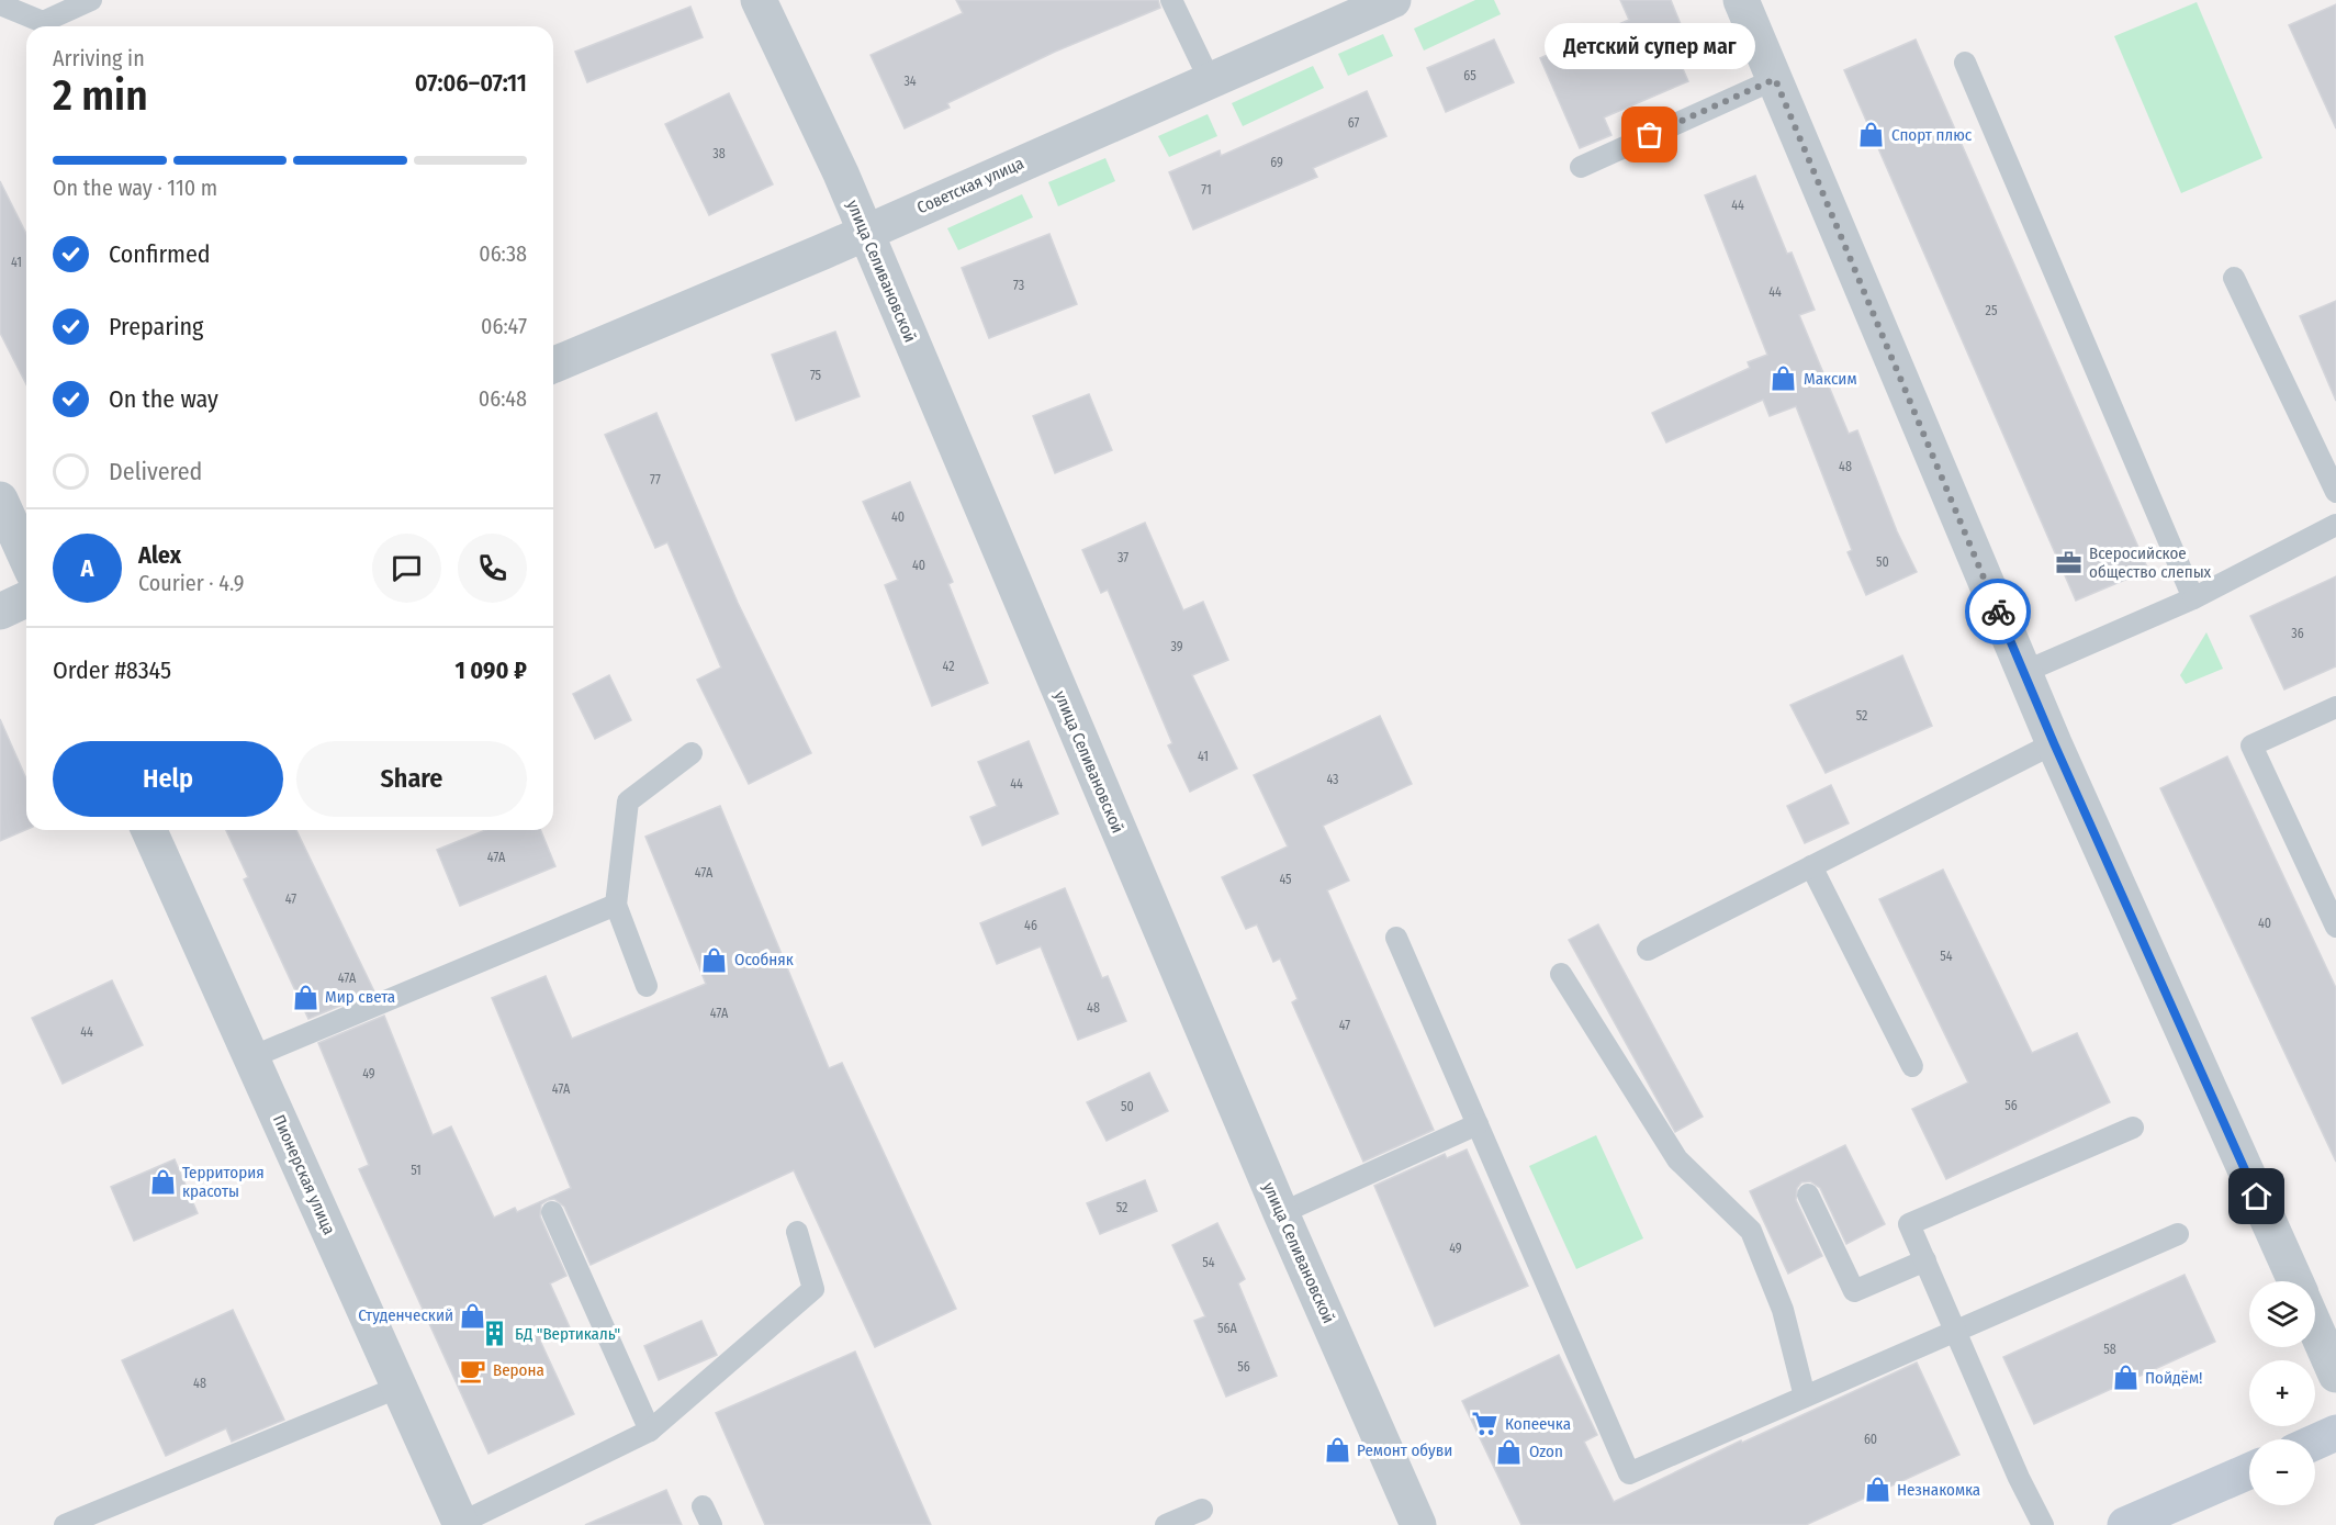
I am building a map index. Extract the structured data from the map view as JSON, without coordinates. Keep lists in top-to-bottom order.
{
  "streets": {
    "street": ["Советская улица", "улица Селивановской", "Пионерская улица"]
  },
  "crossings": [
    ["Советская улица", "улица Селивановской"]
  ],
  "places": {
    "other": ["Детский супер маг"],
    "shop": [
      "Спорт плюс",
      "Максим",
      "Особняк",
      "Мир света",
      "Территория красоты",
      "Студенческий",
      "Пойдём!",
      "Ремонт обуви",
      "Ozon",
      "Незнакомка"
    ],
    "office": ["Всеросийское общество слепых"],
    "building": ["БД \"Вертикаль\""],
    "cafe": ["Верона"],
    "supermarket": ["Копеечка"]
  },
  "house_numbers": [
    "65",
    "34",
    "67",
    "38",
    "69",
    "71",
    "44",
    "41",
    "73",
    "44",
    "25",
    "75",
    "48",
    "77",
    "40",
    "37",
    "50",
    "40",
    "36",
    "39",
    "42",
    "52",
    "41",
    "43",
    "44",
    "47А",
    "47А",
    "45",
    "47",
    "40",
    "46",
    "54",
    "47А",
    "48",
    "47А",
    "47",
    "44",
    "49",
    "47А",
    "56",
    "50",
    "51",
    "52",
    "49",
    "54",
    "56А",
    "58",
    "56",
    "48",
    "60"
  ],
  "page": {
    "bubble": "Детский супер маг",
    "heading": ["2 min", "Arriving in", "07:06–07:11"],
    "panel": [
      "Alex",
      "Courier · 4.9",
      "Order #8345",
      "1 090 ₽"
    ],
    "bar": "On the way · 110 m",
    "list": [
      ["Confirmed", "06:38"],
      ["Preparing", "06:47"],
      ["On the way", "06:48"],
      "Delivered"
    ],
    "round": "A",
    "buttons": ["Help", "Share"],
    "map_buttons": ["+", "−"]
  }
}
